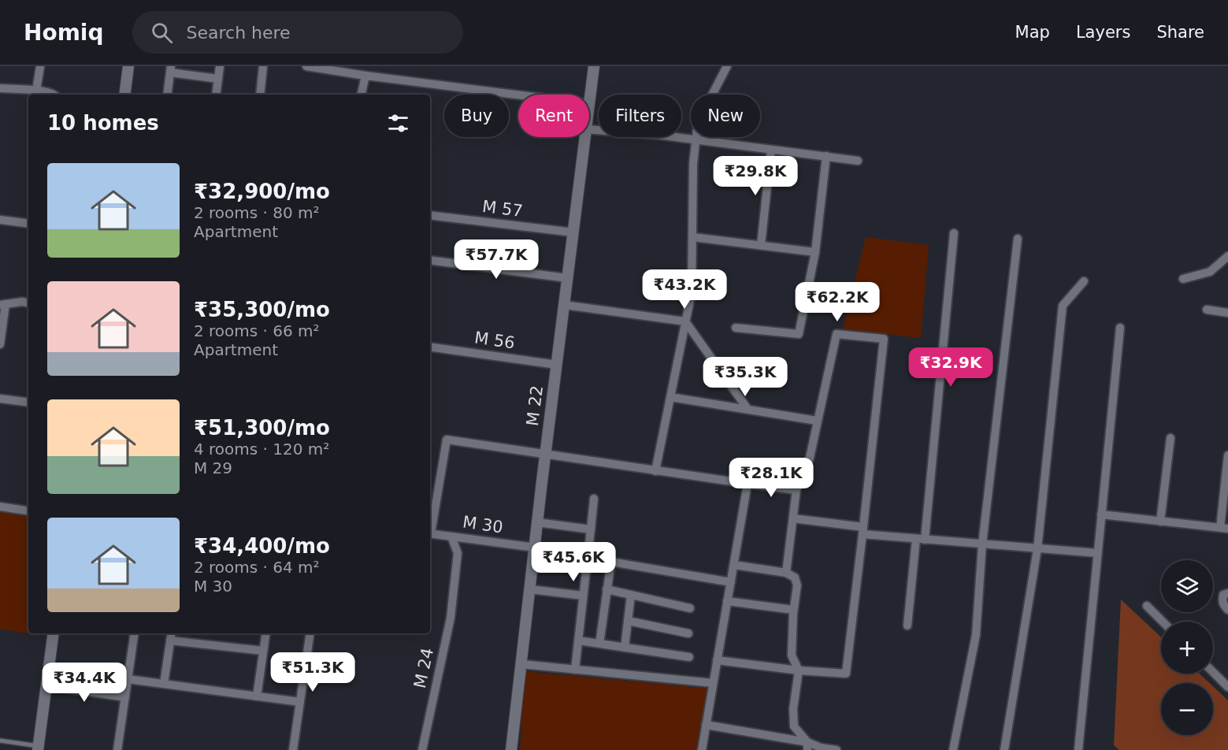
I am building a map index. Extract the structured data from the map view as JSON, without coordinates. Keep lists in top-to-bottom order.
{
  "streets": {
    "street": [
      "M 57",
      "M 56",
      "M 22",
      "M 30",
      "M 24"
    ]
  },
  "crossings": [
    ["M 57", "M 22"],
    ["M 56", "M 22"],
    ["M 22", "M 30"],
    ["M 30", "M 24"]
  ],
  "page": {
    "header": "Homiq",
    "search": "Search here",
    "nav": ["Map", "Layers", "Share"],
    "chip": [
      "Buy",
      "Rent",
      "Filters",
      "New"
    ],
    "heading": "10 homes",
    "list": [
      {
        "name": "₹32,900/mo",
        "note": "2 rooms · 80 m² · Apartment"
      },
      {
        "name": "₹35,300/mo",
        "note": "2 rooms · 66 m² · Apartment"
      },
      {
        "name": "₹51,300/mo",
        "note": "4 rooms · 120 m² · M 29"
      },
      {
        "name": "₹34,400/mo",
        "note": "2 rooms · 64 m² · M 30"
      }
    ],
    "price": [
      "₹29.8K",
      "₹57.7K",
      "₹43.2K",
      "₹62.2K",
      "₹32.9K",
      "₹35.3K",
      "₹28.1K",
      "₹45.6K",
      "₹51.3K",
      "₹34.4K"
    ],
    "map_buttons": ["+", "−"]
  }
}
